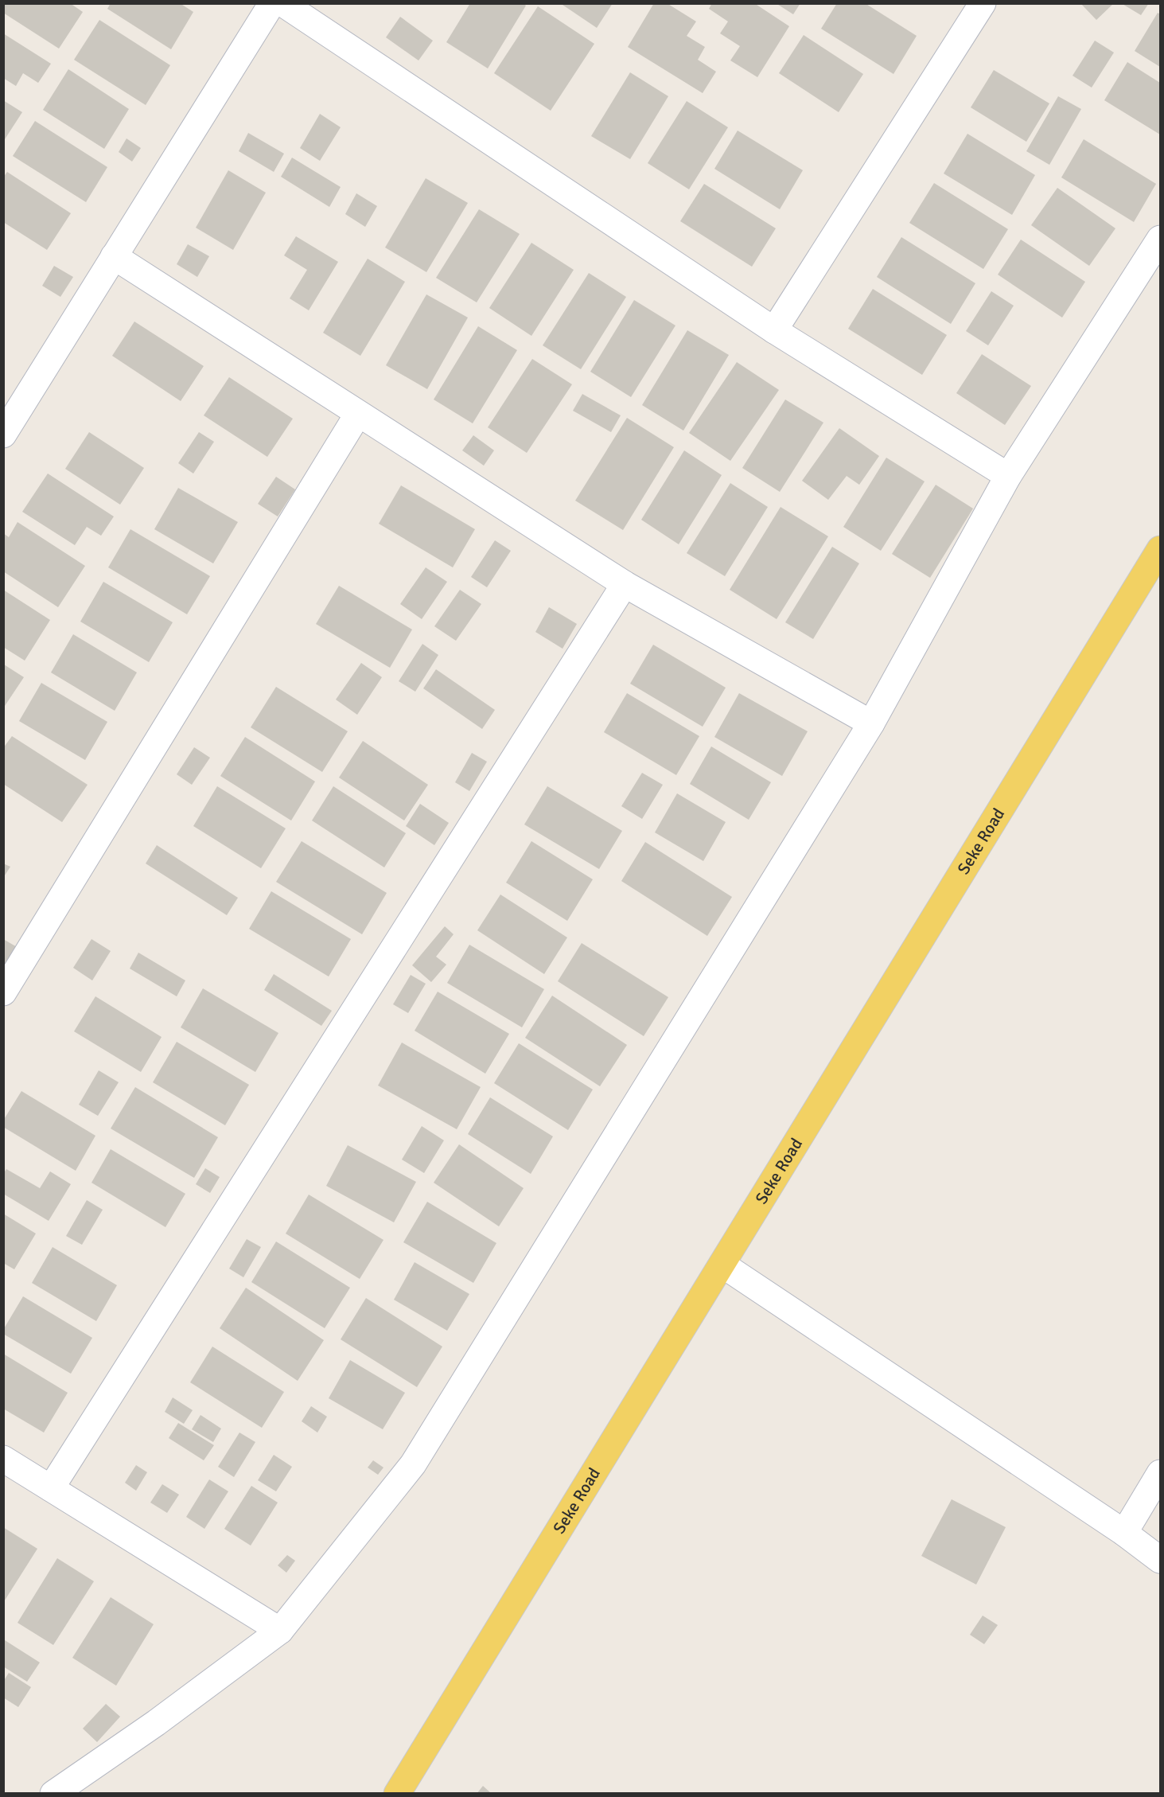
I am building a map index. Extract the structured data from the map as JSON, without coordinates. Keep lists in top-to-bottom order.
{
  "streets": {
    "main road": ["Seke Road"]
  }
}
